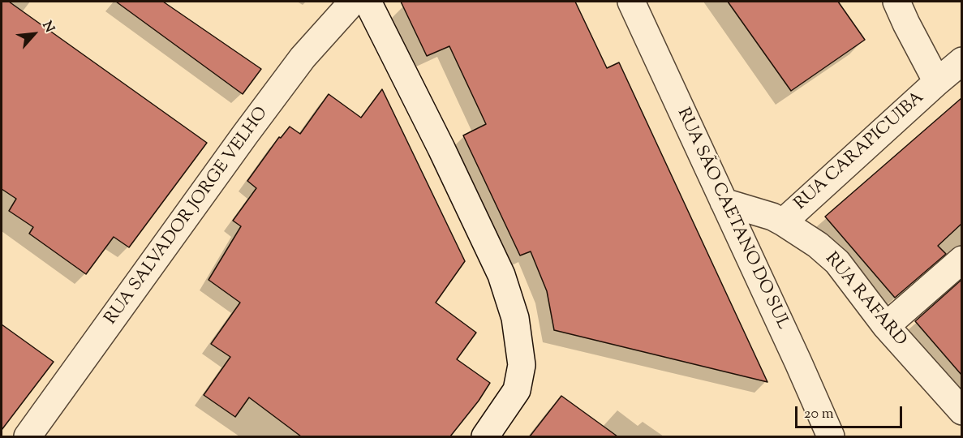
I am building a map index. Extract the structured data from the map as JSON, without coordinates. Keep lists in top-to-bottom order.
{
  "streets": {
    "street": [
      "RUA CARAPICUIBA",
      "RUA SALVADOR JORGE VELHO",
      "RUA SÃO CAETANO DO SUL",
      "RUA RAFARD"
    ]
  },
  "crossings": [
    ["RUA CARAPICUIBA", "RUA RAFARD"],
    ["RUA SÃO CAETANO DO SUL", "RUA RAFARD"]
  ],
  "scale_bar": "20 m",
  "north": "top right"
}
